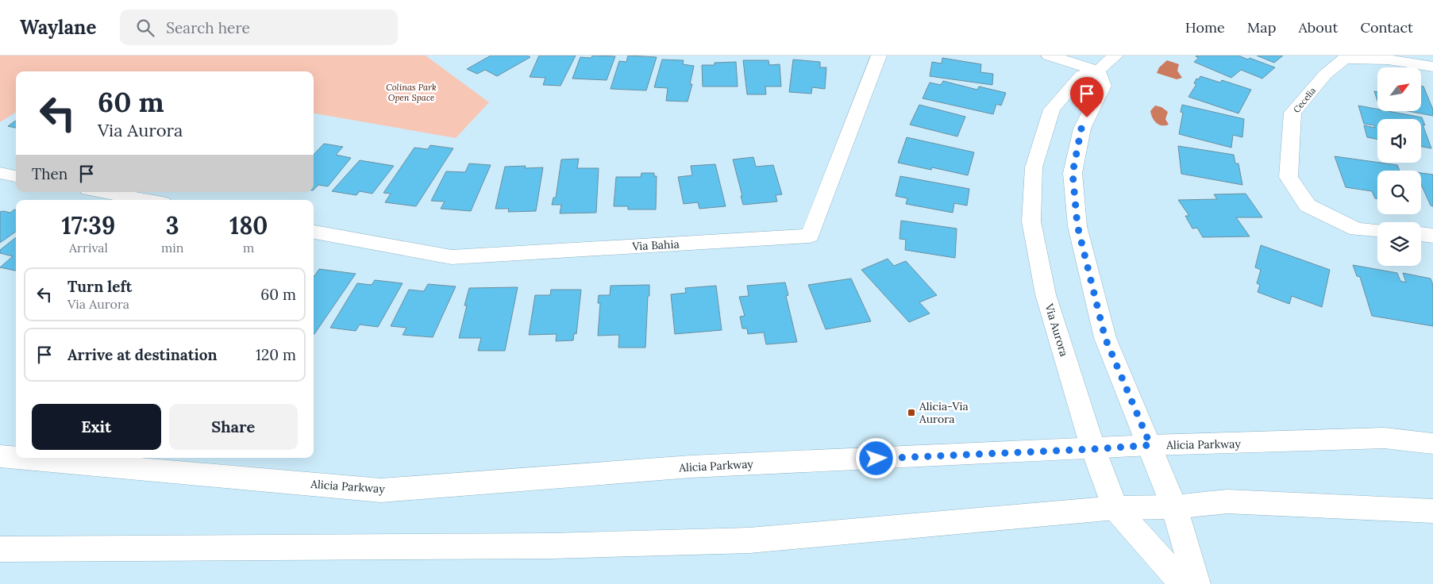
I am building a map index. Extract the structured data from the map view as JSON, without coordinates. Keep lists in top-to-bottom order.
{
  "streets": {
    "street": [
      "Cecelia",
      "Via Bahia",
      "Via Aurora",
      "Alicia Parkway"
    ]
  },
  "crossings": [
    ["Via Aurora", "Alicia Parkway"]
  ],
  "parks": ["Colinas Park Open Space"],
  "places": {
    "transit": ["Alicia-Via Aurora"]
  },
  "north": "top right",
  "page": {
    "header": "Waylane",
    "search": "Search here",
    "nav": [
      "Home",
      "Map",
      "About",
      "Contact"
    ],
    "turn": ["60 m", "Via Aurora"],
    "then": "Then",
    "eta": [
      "17:39",
      "Arrival",
      "3",
      "min",
      "180",
      "m"
    ],
    "list": [
      {
        "name": "Turn left",
        "note": "Via Aurora",
        "value": "60 m"
      },
      {
        "name": "Arrive at destination",
        "value": "120 m"
      }
    ],
    "buttons": ["Exit", "Share"]
  }
}
